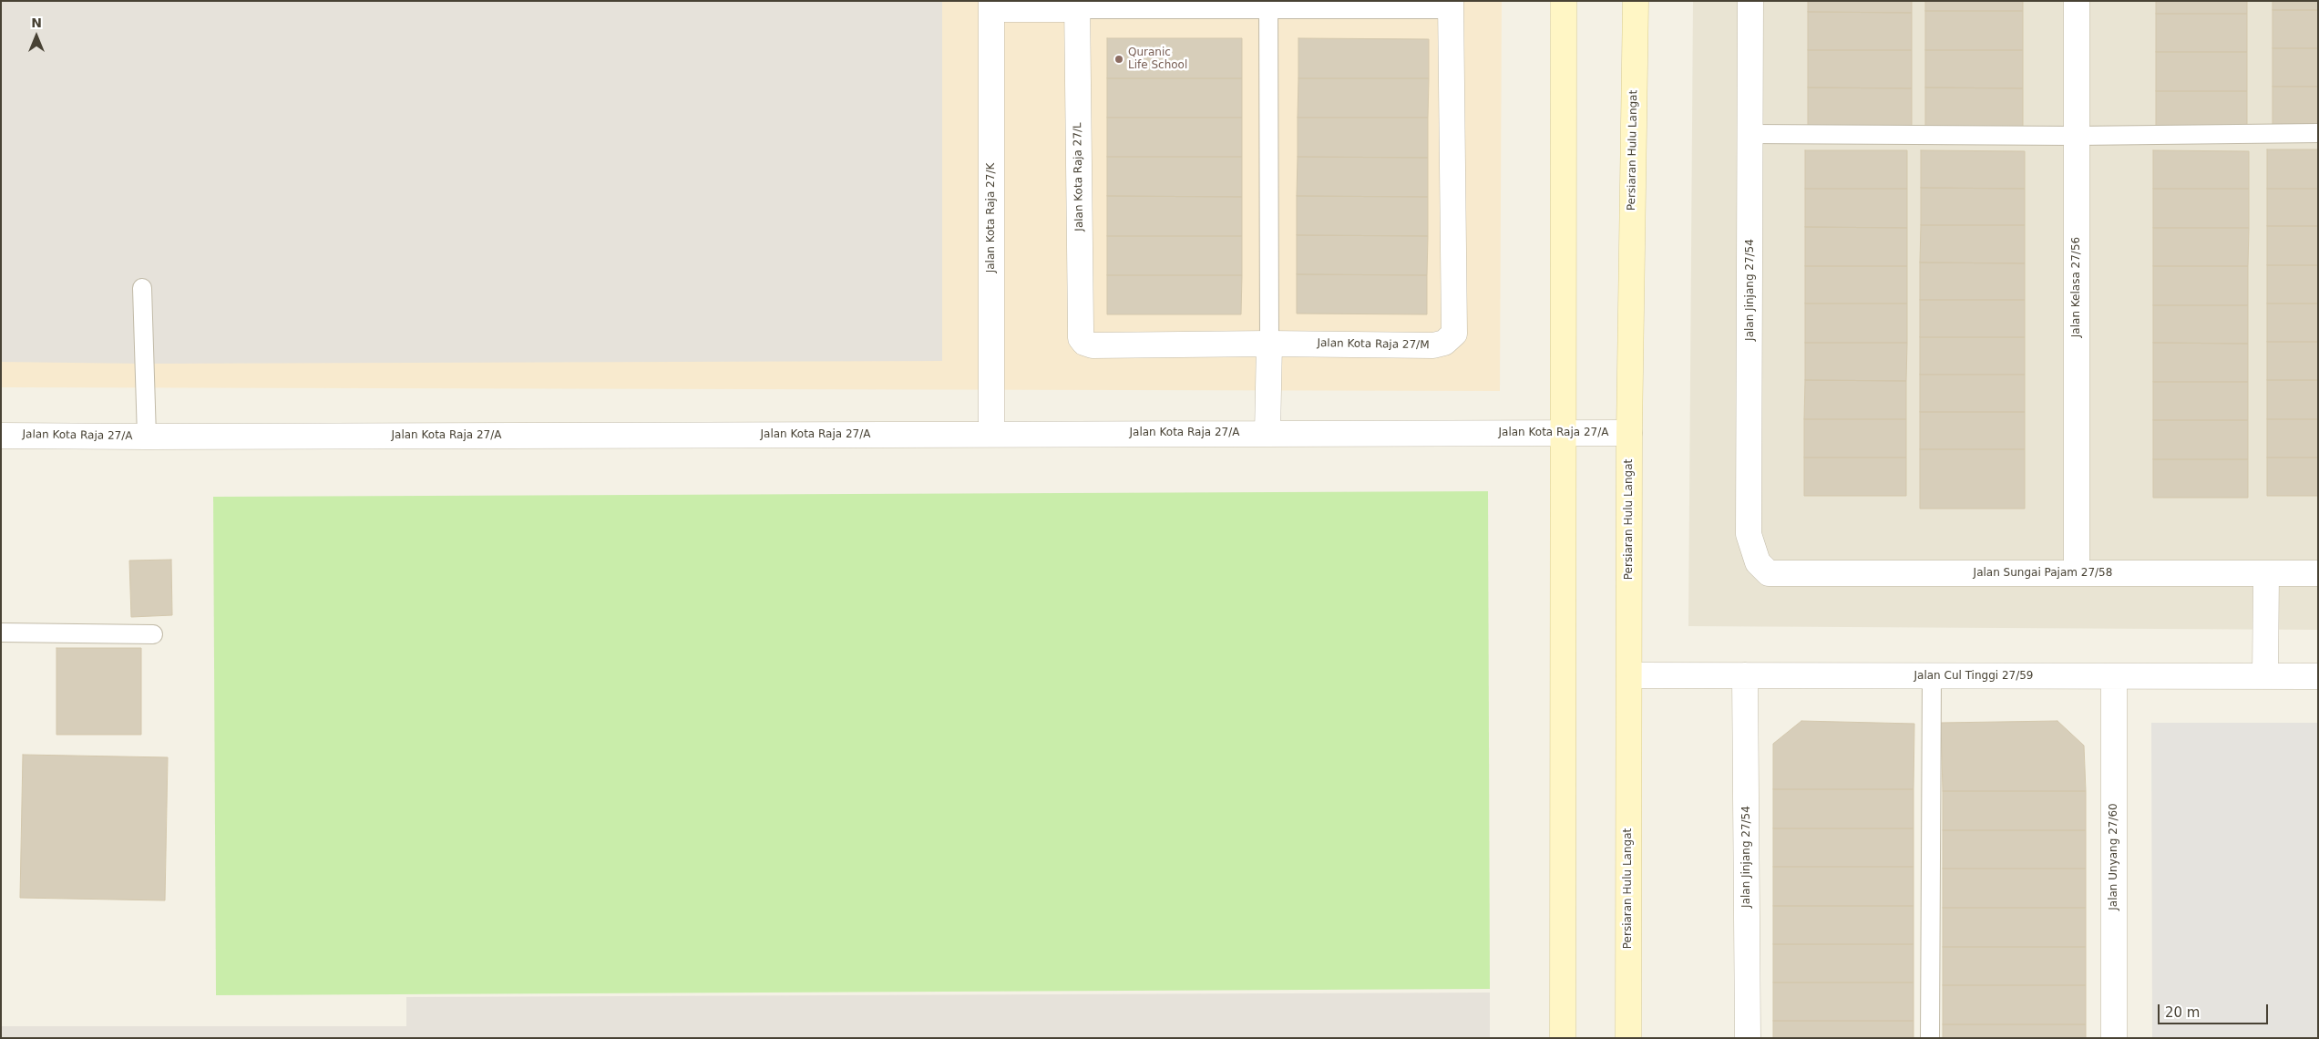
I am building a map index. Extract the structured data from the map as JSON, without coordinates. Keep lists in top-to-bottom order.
{
  "streets": {
    "main road": ["Persiaran Hulu Langat"],
    "street": [
      "Jalan Kota Raja 27/L",
      "Jalan Kota Raja 27/K",
      "Jalan Kelasa 27/56",
      "Jalan Jinjang 27/54",
      "Jalan Kota Raja 27/M",
      "Jalan Kota Raja 27/A",
      "Jalan Sungai Pajam 27/58",
      "Jalan Cul Tinggi 27/59",
      "Jalan Unyang 27/60"
    ]
  },
  "crossings": [
    ["Persiaran Hulu Langat", "Jalan Kota Raja 27/A"],
    ["Persiaran Hulu Langat", "Jalan Cul Tinggi 27/59"],
    ["Jalan Kota Raja 27/L", "Jalan Kota Raja 27/M"],
    ["Jalan Kota Raja 27/K", "Jalan Kota Raja 27/A"],
    ["Jalan Kelasa 27/56", "Jalan Sungai Pajam 27/58"],
    ["Jalan Jinjang 27/54", "Jalan Sungai Pajam 27/58"],
    ["Jalan Jinjang 27/54", "Jalan Cul Tinggi 27/59"],
    ["Jalan Cul Tinggi 27/59", "Jalan Unyang 27/60"]
  ],
  "places": ["Quranic Life School"],
  "scale_bar": "20 m",
  "north": "top"
}
